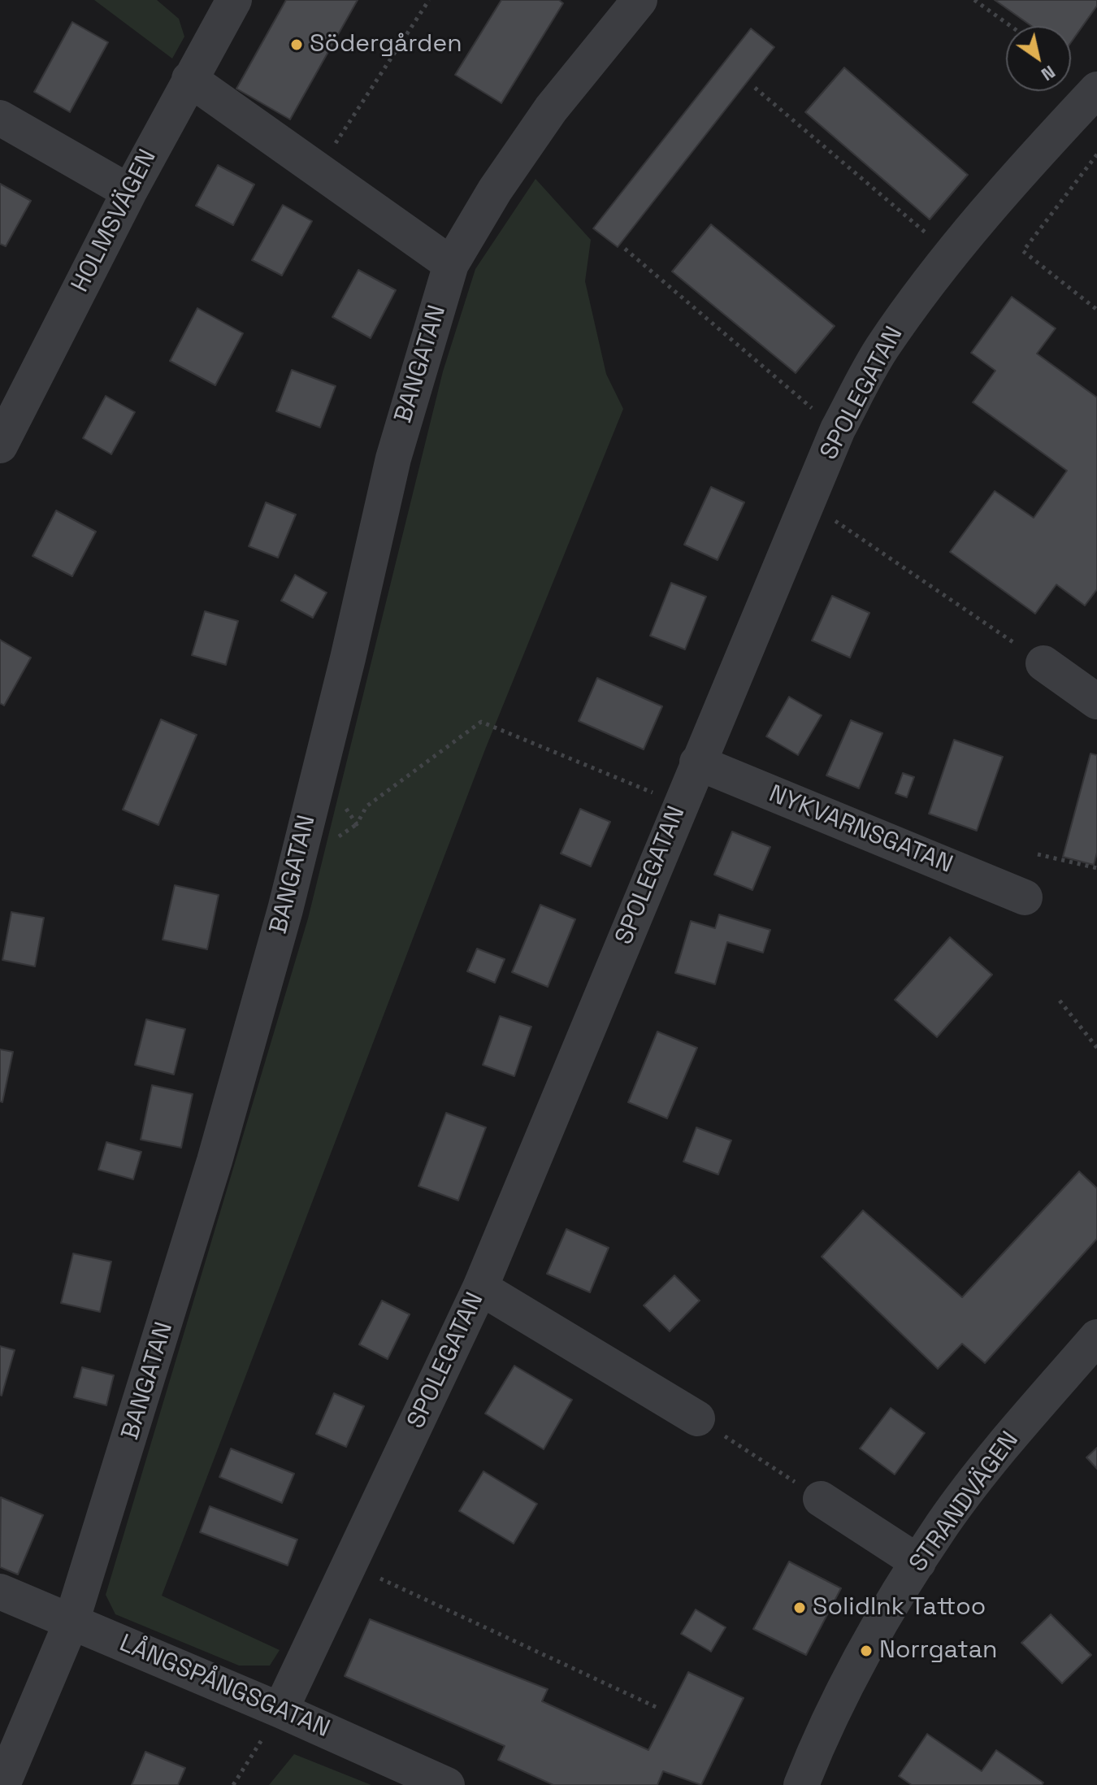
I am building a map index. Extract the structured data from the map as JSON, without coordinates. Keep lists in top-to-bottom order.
{
  "streets": {
    "street": [
      "HOLMSVÄGEN",
      "BANGATAN",
      "SPOLEGATAN",
      "NYKVARNSGATAN",
      "STRANDVÄGEN",
      "LÅNGSPÅNGSGATAN"
    ]
  },
  "crossings": [
    ["BANGATAN", "LÅNGSPÅNGSGATAN"],
    ["SPOLEGATAN", "NYKVARNSGATAN"],
    ["SPOLEGATAN", "LÅNGSPÅNGSGATAN"]
  ],
  "places": ["Södergården", "SolidInk Tattoo", "Norrgatan"],
  "north": "bottom right"
}
